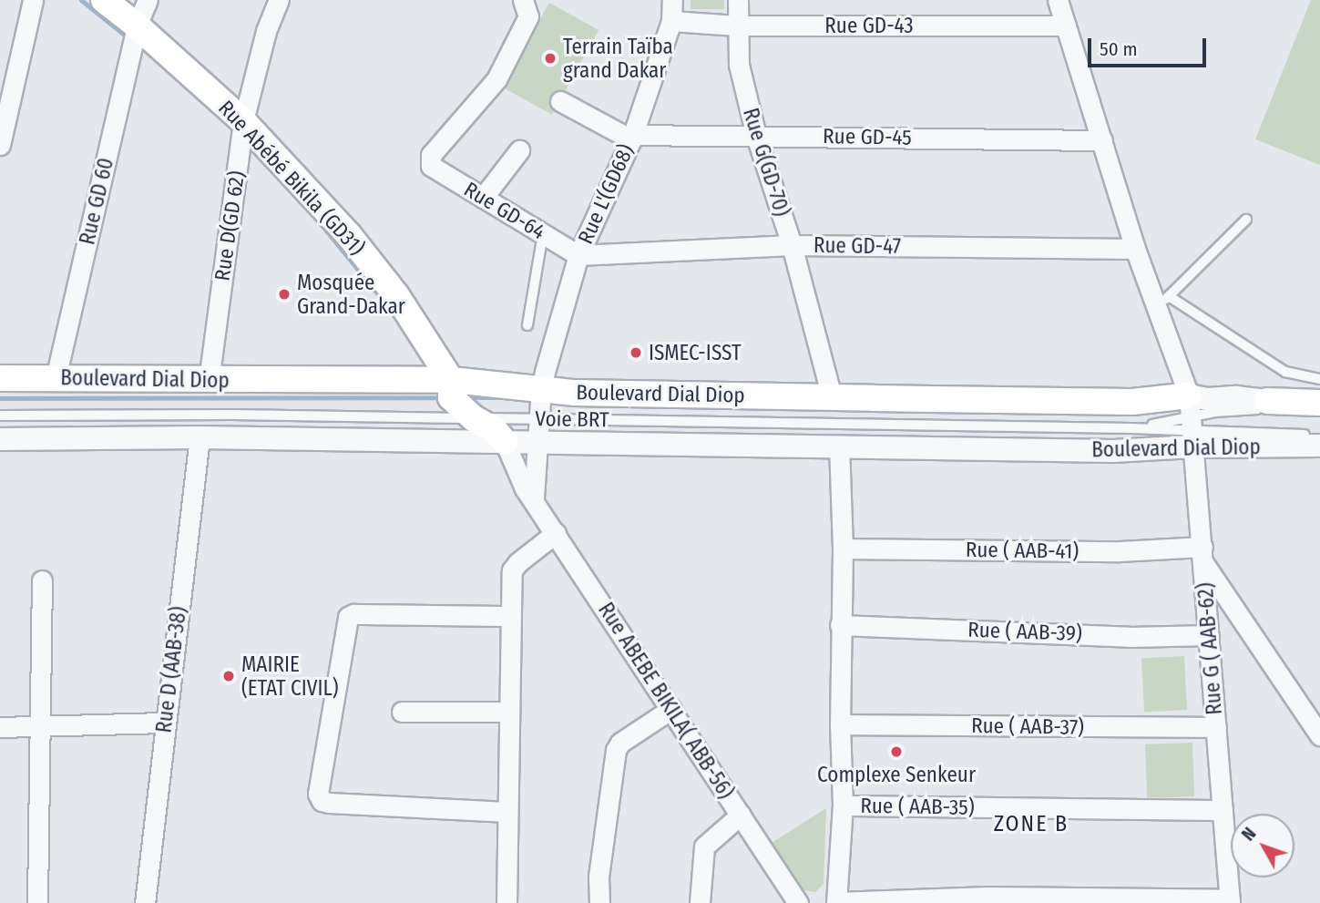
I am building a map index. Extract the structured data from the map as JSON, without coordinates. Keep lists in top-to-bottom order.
{
  "streets": {
    "main road": ["Rue Abébé Bikila (GD31)", "Boulevard Dial Diop"],
    "street": [
      "Rue GD-43",
      "Rue GD-45",
      "Rue G(GD-70)",
      "Rue L'(GD68)",
      "Rue GD 60",
      "Rue GD-64",
      "Rue D(GD 62)",
      "Rue GD-47",
      "Rue ( AAB-41)",
      "Rue ( AAB-39)",
      "Rue G ( AAB-62)",
      "Rue D (AAB-38)",
      "Rue ABEBE BIKILA( ABB-56)",
      "Rue ( AAB-37)",
      "Rue ( AAB-35)"
    ],
    "lane": ["Voie BRT"]
  },
  "crossings": [
    ["Rue GD-43", "Rue G(GD-70)"],
    ["Rue GD-43", "Rue L'(GD68)"],
    ["Rue GD-43", "Rue G ( AAB-62)"],
    ["Rue GD-45", "Rue G(GD-70)"],
    ["Rue GD-45", "Rue L'(GD68)"],
    ["Rue GD-45", "Rue G ( AAB-62)"],
    ["Rue G(GD-70)", "Rue GD-47"],
    ["Rue G(GD-70)", "Boulevard Dial Diop"],
    ["Rue Abébé Bikila (GD31)", "Rue GD 60"],
    ["Rue Abébé Bikila (GD31)", "Rue D(GD 62)"],
    ["Rue Abébé Bikila (GD31)", "Boulevard Dial Diop"],
    ["Rue Abébé Bikila (GD31)", "Voie BRT"],
    ["Rue Abébé Bikila (GD31)", "Rue ABEBE BIKILA( ABB-56)"],
    ["Rue L'(GD68)", "Rue GD-64"],
    ["Rue L'(GD68)", "Rue GD-47"],
    ["Rue L'(GD68)", "Boulevard Dial Diop"],
    ["Rue GD 60", "Boulevard Dial Diop"],
    ["Rue GD-64", "Rue GD-47"],
    ["Rue D(GD 62)", "Boulevard Dial Diop"],
    ["Rue GD-47", "Rue G ( AAB-62)"],
    ["Boulevard Dial Diop", "Voie BRT"],
    ["Boulevard Dial Diop", "Rue G ( AAB-62)"],
    ["Boulevard Dial Diop", "Rue D (AAB-38)"],
    ["Boulevard Dial Diop", "Rue ABEBE BIKILA( ABB-56)"],
    ["Voie BRT", "Rue G ( AAB-62)"],
    ["Rue ( AAB-41)", "Rue G ( AAB-62)"],
    ["Rue ( AAB-39)", "Rue G ( AAB-62)"],
    ["Rue G ( AAB-62)", "Rue ( AAB-37)"],
    ["Rue G ( AAB-62)", "Rue ( AAB-35)"]
  ],
  "districts": ["ZONE B"],
  "places": [
    "Terrain Taïba grand Dakar",
    "Mosquée Grand-Dakar",
    "ISMEC-ISST",
    "MAIRIE (ETAT CIVIL)",
    "Complexe Senkeur"
  ],
  "scale_bar": "50 m",
  "north": "top left"
}
